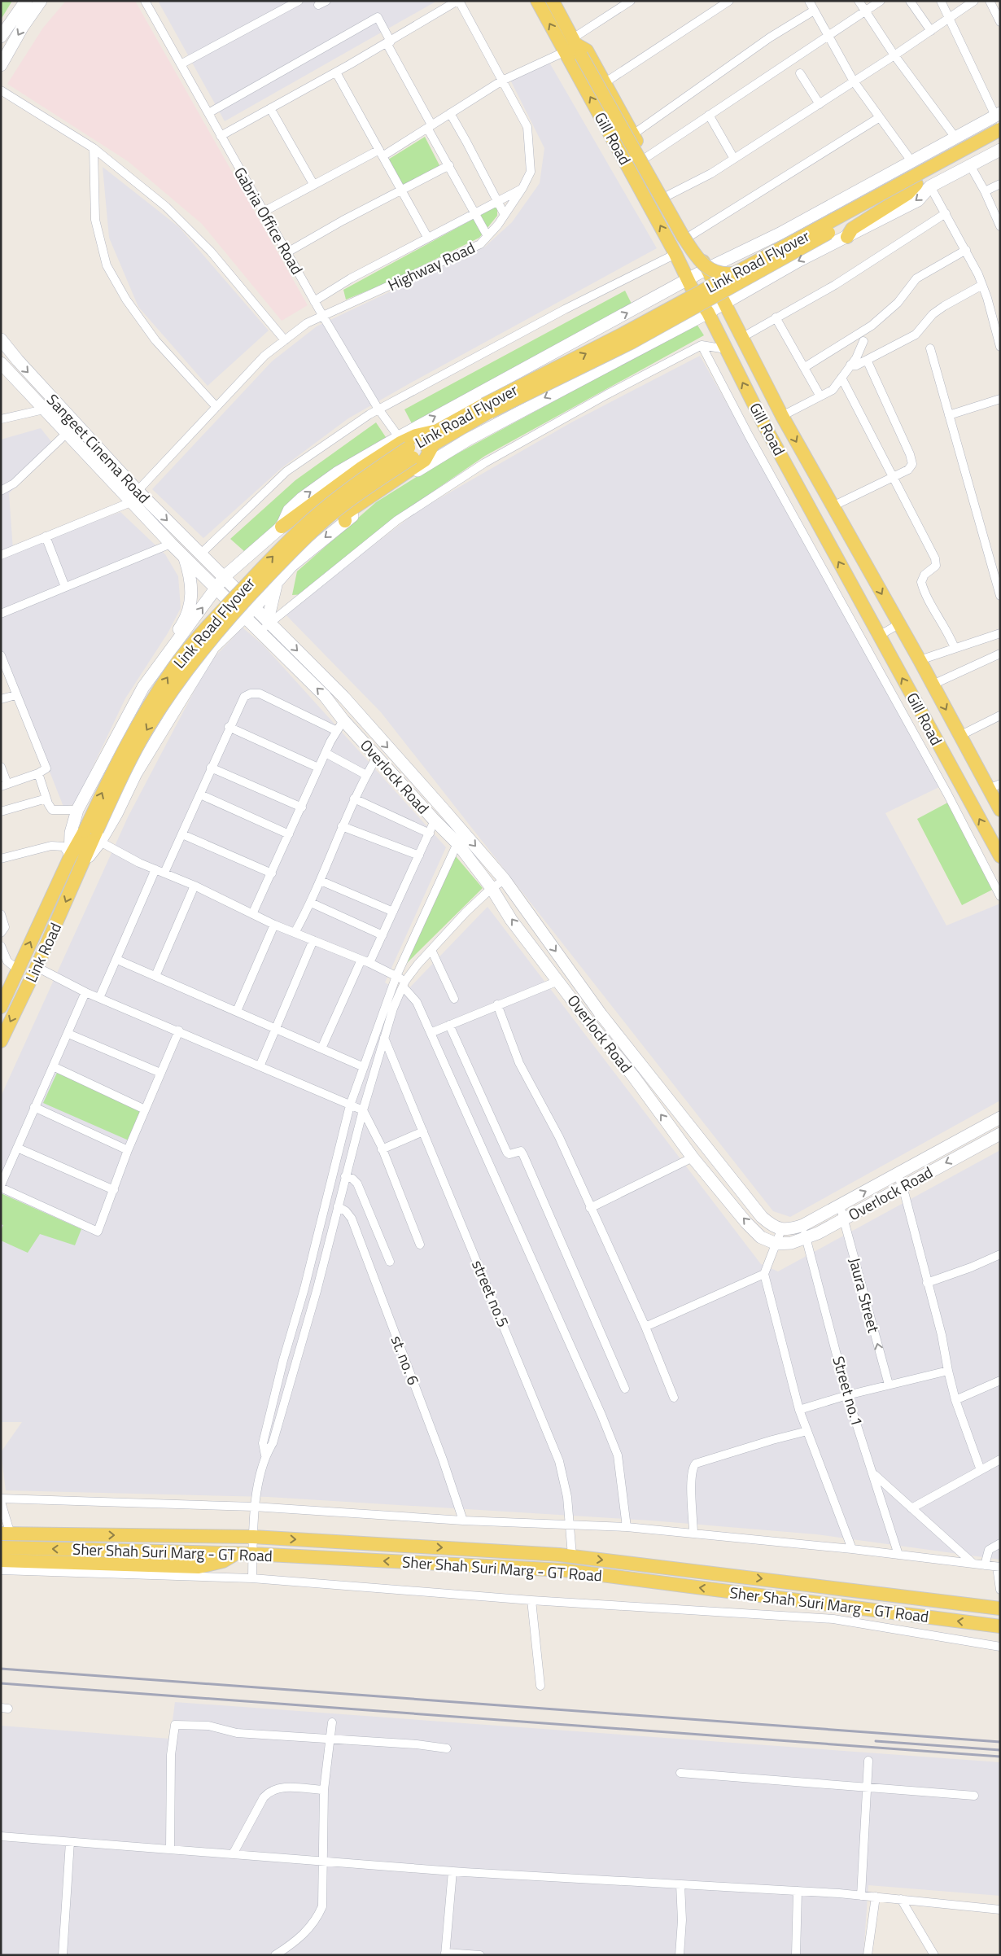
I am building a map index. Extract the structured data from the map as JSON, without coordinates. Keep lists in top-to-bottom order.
{
  "streets": {
    "main road": [
      "Gill Road",
      "Link Road Flyover",
      "Link Road",
      "Sher Shah Suri Marg - GT Road"
    ],
    "street": [
      "Gabria Office Road",
      "Highway Road",
      "Sangeet Cinema Road",
      "Overlock Road",
      "street no.5",
      "Jaura Street",
      "st. no. 6",
      "Street no.1"
    ]
  },
  "crossings": [
    ["Gabria Office Road", "Highway Road"],
    ["Link Road Flyover", "Link Road"],
    ["Highway Road", "Sangeet Cinema Road"],
    ["Sangeet Cinema Road", "Overlock Road"],
    ["Overlock Road", "Jaura Street"],
    ["Overlock Road", "Street no.1"],
    ["street no.5", "Sher Shah Suri Marg - GT Road"]
  ]
}
